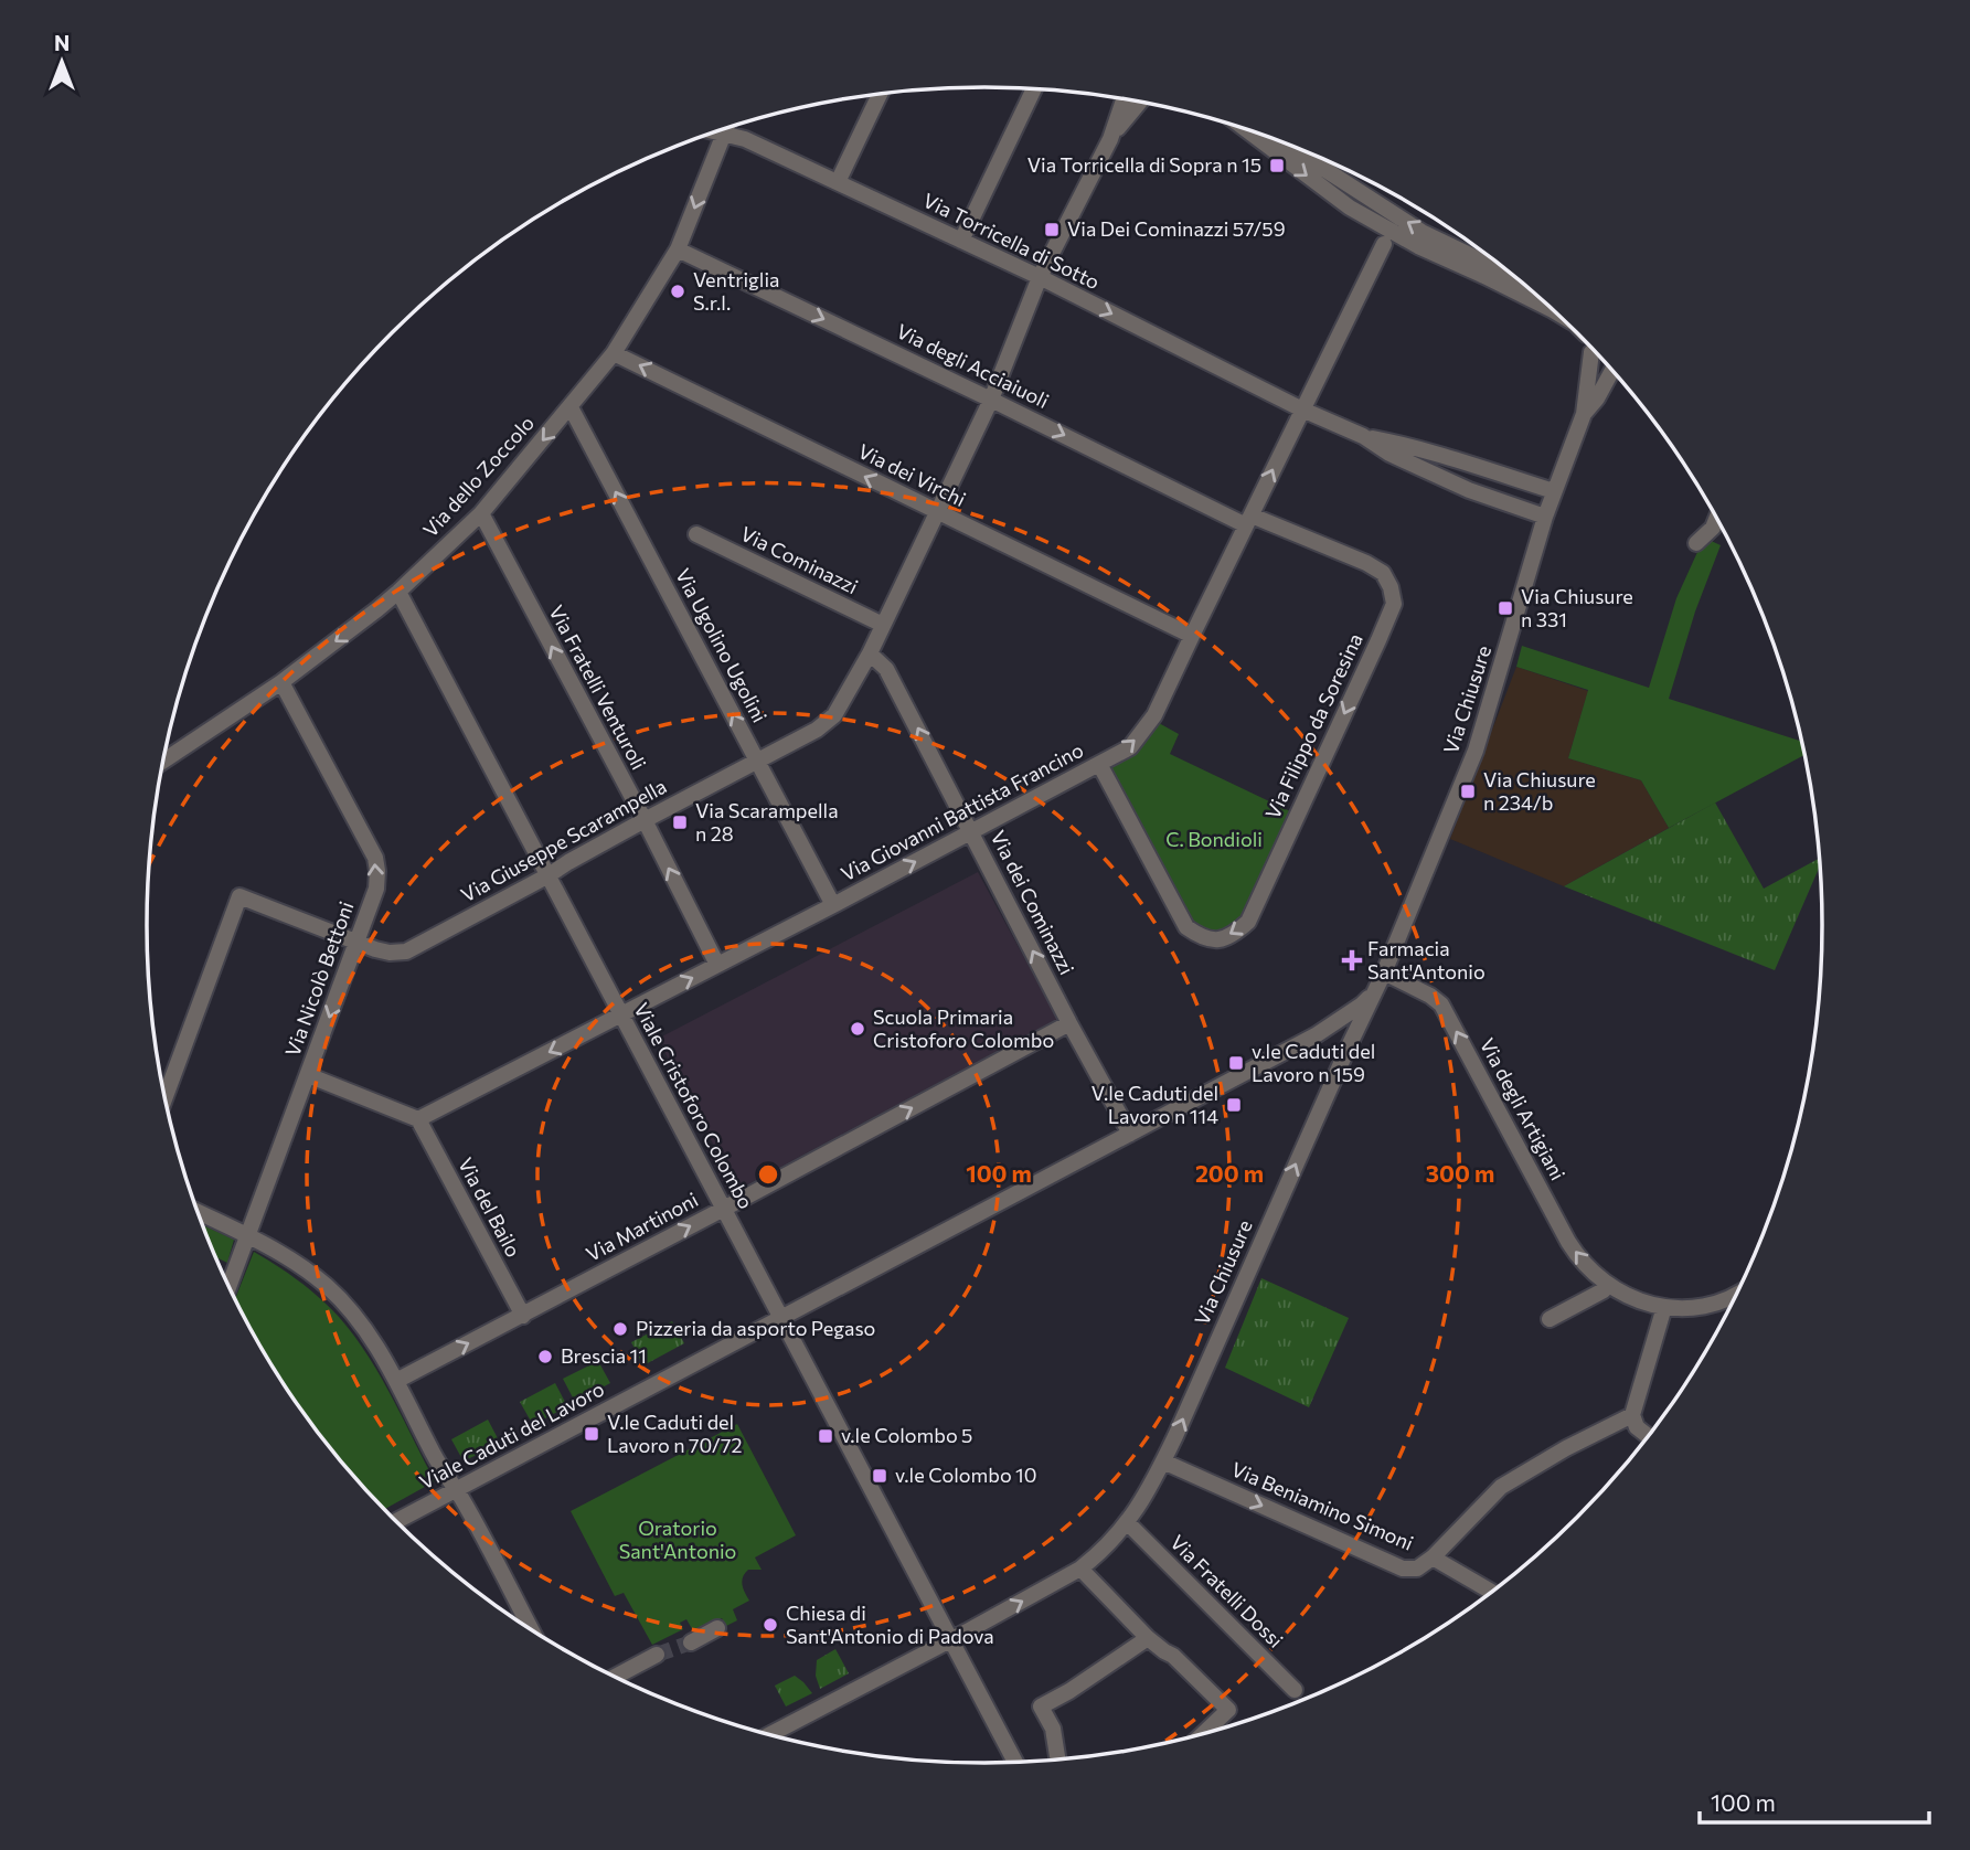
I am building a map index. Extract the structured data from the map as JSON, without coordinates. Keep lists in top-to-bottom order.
{
  "streets": {
    "street": [
      "Via Torricella di Sotto",
      "Via degli Acciaiuoli",
      "Via dei Virchi",
      "Via dello Zoccolo",
      "Via Cominazzi",
      "Via Ugolino Ugolini",
      "Via Fratelli Venturoli",
      "Via Chiusure",
      "Via Filippo da Soresina",
      "Via Giovanni Battista Francino",
      "Via Giuseppe Scarampella",
      "Via dei Cominazzi",
      "Via Nicolò Bettoni",
      "Viale Cristoforo Colombo",
      "Via degli Artigiani",
      "Via del Bailo",
      "Via Martinoni",
      "Viale Caduti del Lavoro",
      "Via Beniamino Simoni",
      "Via Fratelli Dossi"
    ]
  },
  "crossings": [
    ["Via Torricella di Sotto", "Via dello Zoccolo"],
    ["Via Torricella di Sotto", "Via Giovanni Battista Francino"],
    ["Via degli Acciaiuoli", "Via dello Zoccolo"],
    ["Via degli Acciaiuoli", "Via Filippo da Soresina"],
    ["Via degli Acciaiuoli", "Via Giovanni Battista Francino"],
    ["Via dei Virchi", "Via dello Zoccolo"],
    ["Via dei Virchi", "Via Giovanni Battista Francino"],
    ["Via dello Zoccolo", "Via Ugolino Ugolini"],
    ["Via dello Zoccolo", "Via Fratelli Venturoli"],
    ["Via dello Zoccolo", "Via Nicolò Bettoni"],
    ["Via dello Zoccolo", "Viale Cristoforo Colombo"],
    ["Via Ugolino Ugolini", "Via Giovanni Battista Francino"],
    ["Via Ugolino Ugolini", "Via Giuseppe Scarampella"],
    ["Via Fratelli Venturoli", "Via Giovanni Battista Francino"],
    ["Via Fratelli Venturoli", "Via Giuseppe Scarampella"],
    ["Via Chiusure", "Viale Cristoforo Colombo"],
    ["Via Chiusure", "Via degli Artigiani"],
    ["Via Chiusure", "Viale Caduti del Lavoro"],
    ["Via Chiusure", "Via Beniamino Simoni"],
    ["Via Chiusure", "Via Fratelli Dossi"],
    ["Via Filippo da Soresina", "Via Giovanni Battista Francino"],
    ["Via Giovanni Battista Francino", "Via dei Cominazzi"],
    ["Via Giovanni Battista Francino", "Viale Cristoforo Colombo"],
    ["Via Giovanni Battista Francino", "Via del Bailo"],
    ["Via Giuseppe Scarampella", "Via dei Cominazzi"],
    ["Via Giuseppe Scarampella", "Via Nicolò Bettoni"],
    ["Via Giuseppe Scarampella", "Viale Cristoforo Colombo"],
    ["Via dei Cominazzi", "Via Martinoni"],
    ["Via dei Cominazzi", "Viale Caduti del Lavoro"],
    ["Viale Cristoforo Colombo", "Via Martinoni"],
    ["Viale Cristoforo Colombo", "Viale Caduti del Lavoro"],
    ["Via del Bailo", "Via Martinoni"]
  ],
  "one_way": [
    "Via Torricella di Sotto",
    "Via degli Acciaiuoli",
    "Via dei Virchi",
    "Via dello Zoccolo",
    "Via Ugolino Ugolini",
    "Via Fratelli Venturoli",
    "Via dei Cominazzi",
    "Via degli Artigiani",
    "Via Martinoni",
    "Via Beniamino Simoni"
  ],
  "parks": ["C. Bondioli", "Oratorio Sant'Antonio"],
  "places": {
    "transit": [
      "Via Torricella di Sopra n 15",
      "Via Dei Cominazzi 57/59",
      "Via Chiusure n 331",
      "Via Chiusure n 234/b",
      "Via Scarampella n 28",
      "v.le Caduti del Lavoro n 159",
      "V.le Caduti del Lavoro n 114",
      "V.le Caduti del Lavoro n 70/72",
      "v.le Colombo 5",
      "v.le Colombo 10"
    ],
    "other": [
      "Ventriglia S.r.l.",
      "Scuola Primaria Cristoforo Colombo",
      "Pizzeria da asporto Pegaso",
      "Brescia 11",
      "Chiesa di Sant'Antonio di Padova"
    ],
    "health": ["Farmacia Sant'Antonio"]
  },
  "scale_bar": "100 m",
  "north": "top",
  "rings": ["100 m", "200 m", "300 m"]
}
